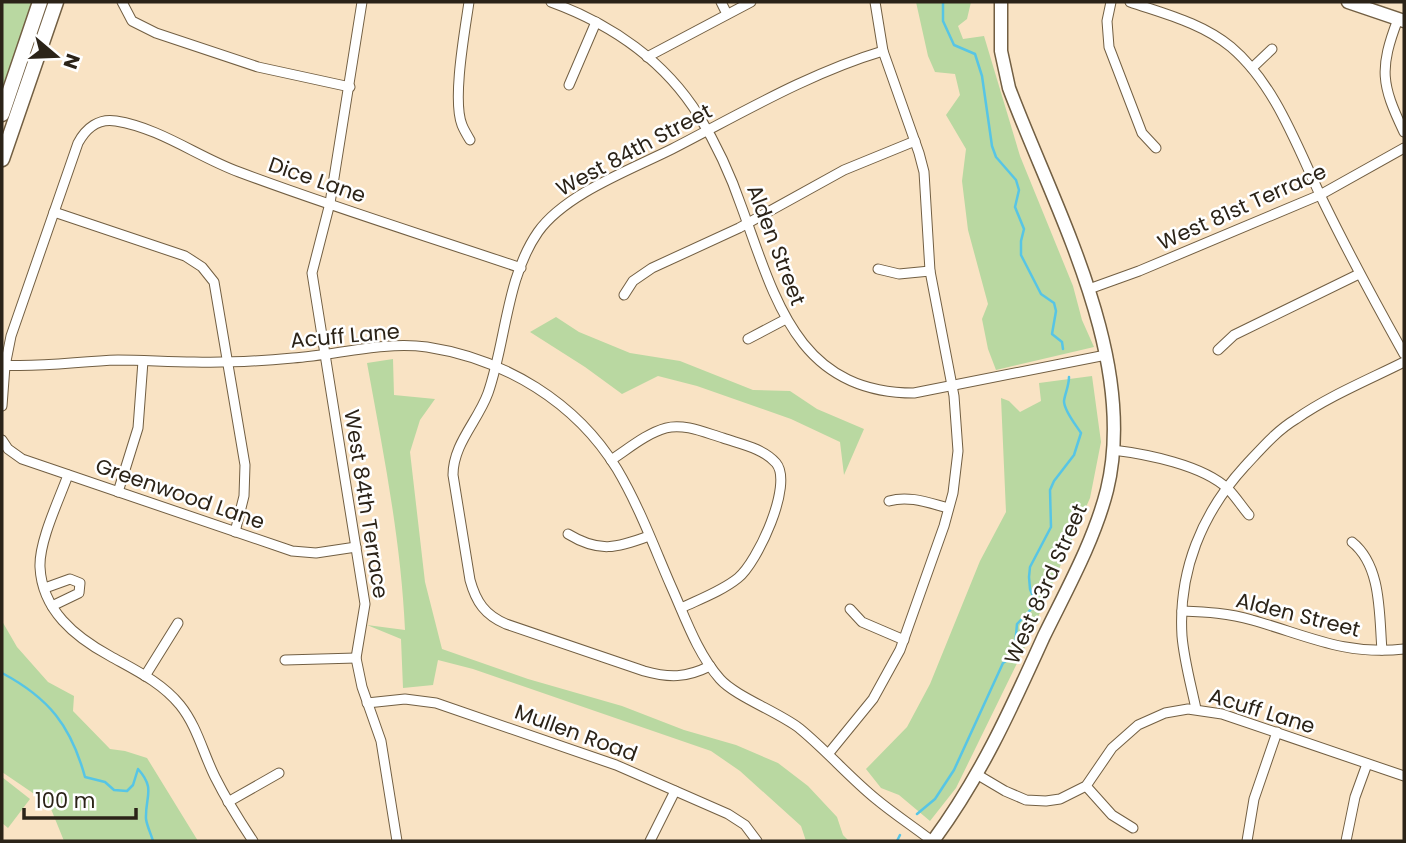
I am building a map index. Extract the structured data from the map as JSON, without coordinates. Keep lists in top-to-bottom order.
{
  "streets": {
    "street": [
      "West 84th Street",
      "Dice Lane",
      "West 81st Terrace",
      "Alden Street",
      "Acuff Lane",
      "Greenwood Lane",
      "West 84th Terrace",
      "West 83rd Street",
      "Mullen Road"
    ]
  },
  "crossings": [
    ["West 84th Street", "Dice Lane"],
    ["West 84th Street", "Alden Street"],
    ["West 84th Street", "Acuff Lane"],
    ["Dice Lane", "West 84th Terrace"],
    ["West 81st Terrace", "West 83rd Street"],
    ["Alden Street", "West 83rd Street"],
    ["Acuff Lane", "West 84th Terrace"],
    ["Acuff Lane", "West 83rd Street"],
    ["Greenwood Lane", "West 84th Terrace"],
    ["West 84th Terrace", "Mullen Road"]
  ],
  "scale_bar": "100 m",
  "north": "right"
}
